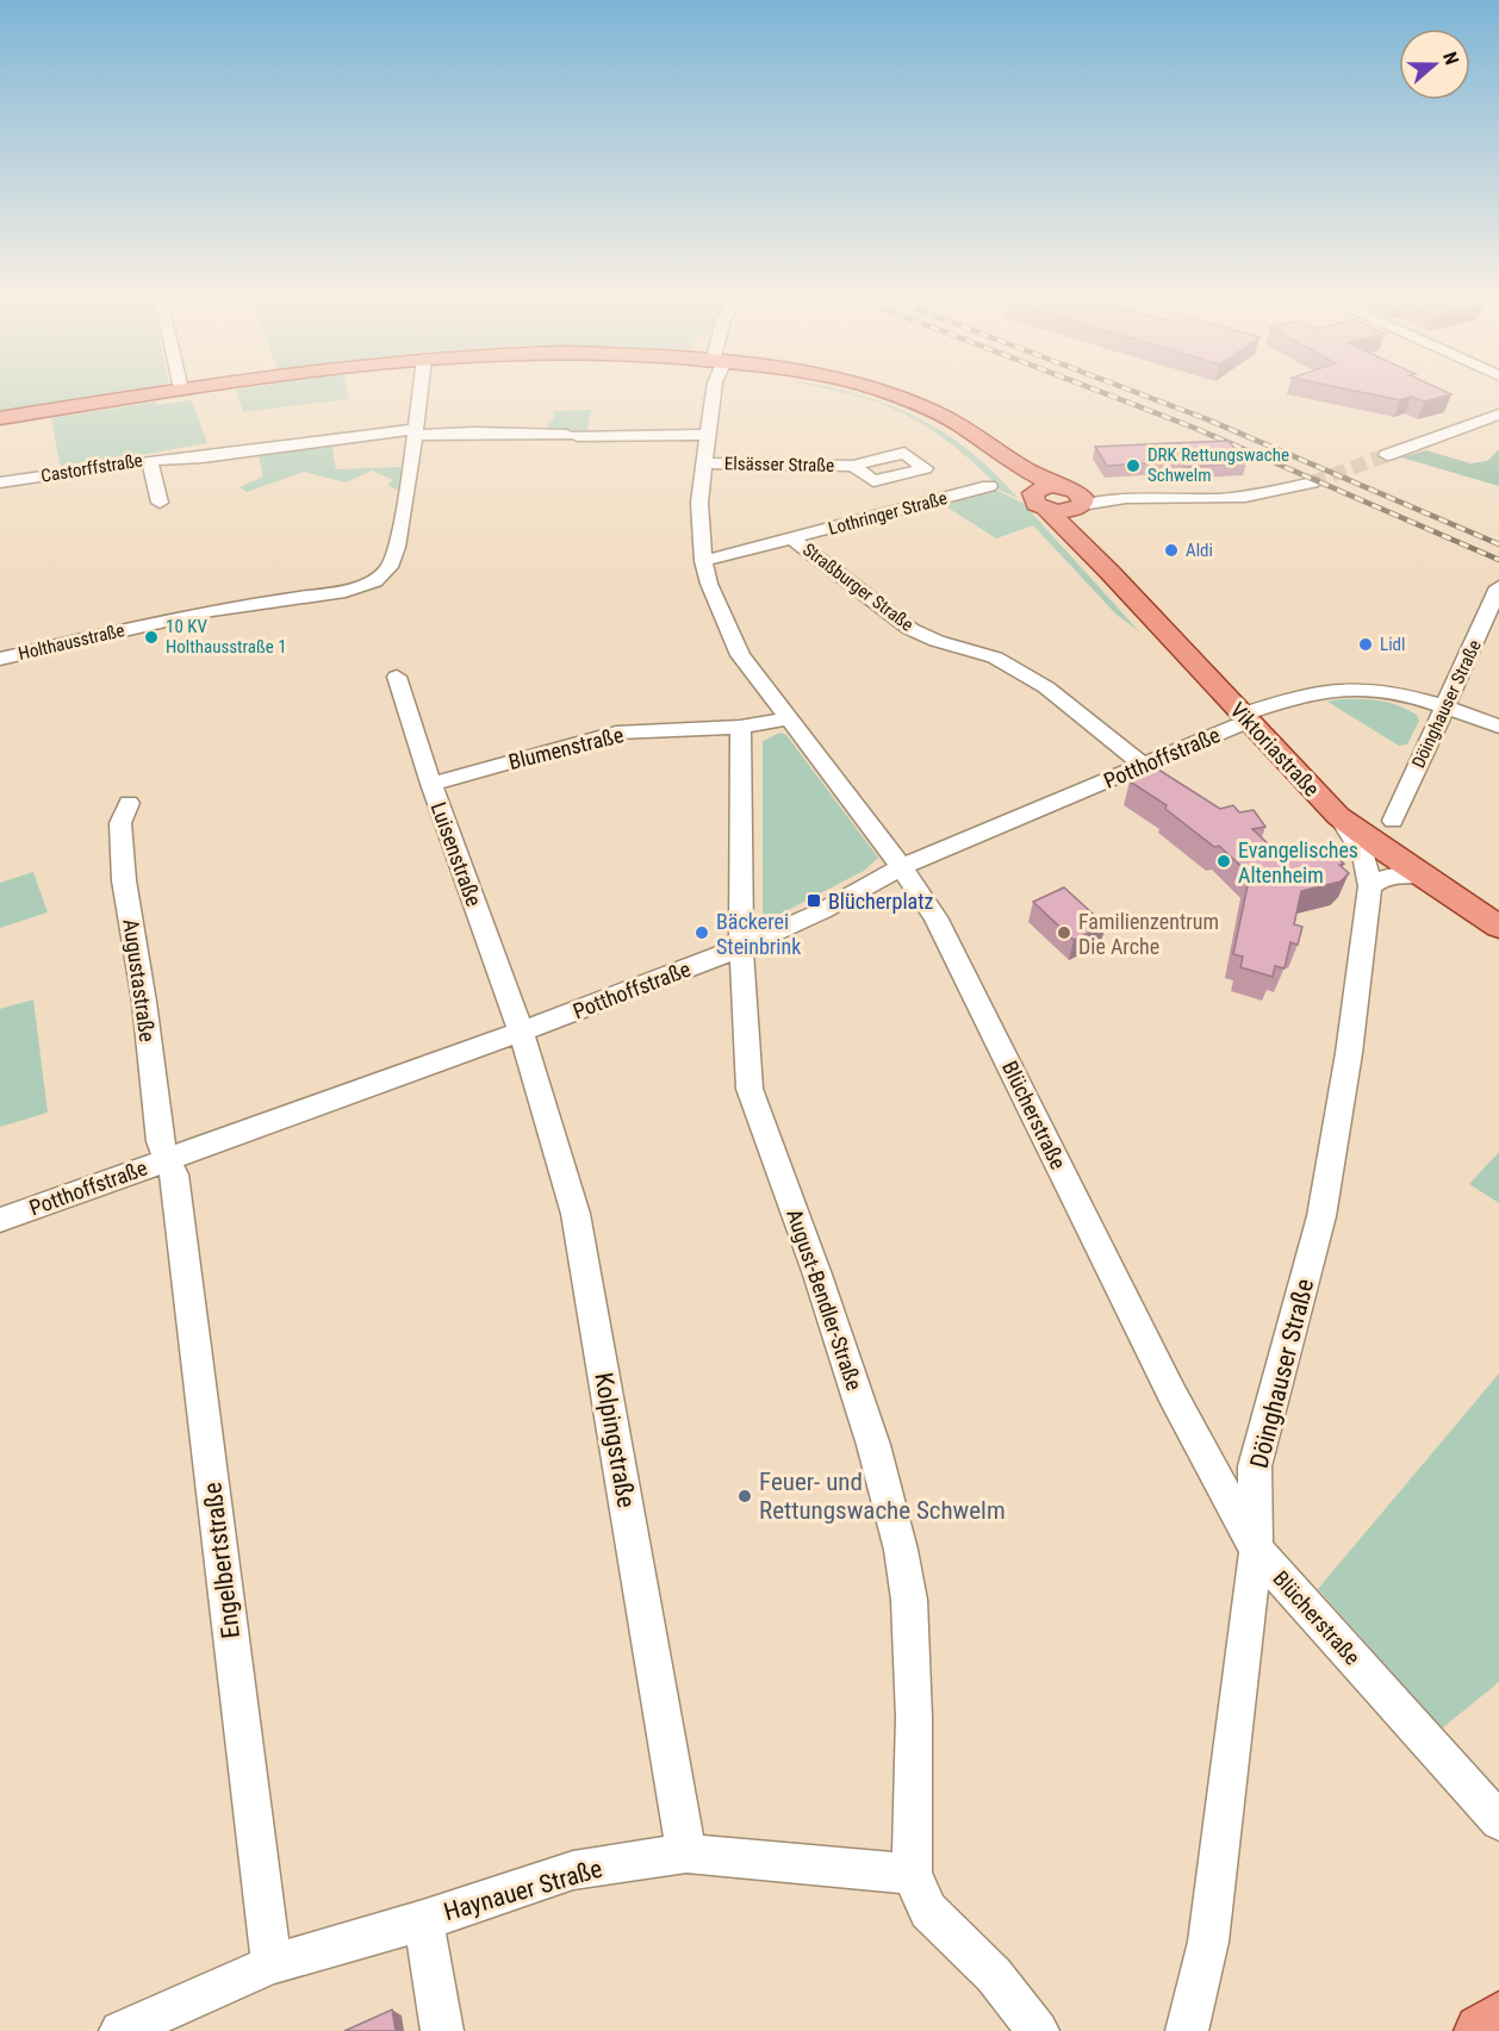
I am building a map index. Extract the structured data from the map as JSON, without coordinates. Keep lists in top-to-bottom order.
{
  "streets": {
    "main road": ["Viktoriastraße"],
    "street": [
      "Elsässer Straße",
      "Castorffstraße",
      "Lothringer Straße",
      "Straßburger Straße",
      "Holthausstraße",
      "Döinghauser Straße",
      "Blumenstraße",
      "Potthoffstraße",
      "Luisenstraße",
      "Augustastraße",
      "Blücherstraße",
      "August-Bendler-Straße",
      "Kolpingstraße",
      "Engelbertstraße",
      "Haynauer Straße"
    ]
  },
  "crossings": [
    ["Elsässer Straße", "Blücherstraße"],
    ["Castorffstraße", "Holthausstraße"],
    ["Castorffstraße", "Blücherstraße"],
    ["Lothringer Straße", "Straßburger Straße"],
    ["Lothringer Straße", "Blücherstraße"],
    ["Straßburger Straße", "Potthoffstraße"],
    ["Döinghauser Straße", "Viktoriastraße"],
    ["Döinghauser Straße", "Potthoffstraße"],
    ["Döinghauser Straße", "Blücherstraße"],
    ["Blumenstraße", "Luisenstraße"],
    ["Blumenstraße", "Blücherstraße"],
    ["Blumenstraße", "August-Bendler-Straße"],
    ["Viktoriastraße", "Potthoffstraße"],
    ["Potthoffstraße", "Luisenstraße"],
    ["Potthoffstraße", "Augustastraße"],
    ["Potthoffstraße", "Blücherstraße"],
    ["Potthoffstraße", "August-Bendler-Straße"],
    ["Potthoffstraße", "Kolpingstraße"],
    ["Potthoffstraße", "Engelbertstraße"],
    ["Luisenstraße", "Kolpingstraße"],
    ["Augustastraße", "Engelbertstraße"],
    ["August-Bendler-Straße", "Haynauer Straße"],
    ["Kolpingstraße", "Haynauer Straße"],
    ["Engelbertstraße", "Haynauer Straße"]
  ],
  "places": {
    "other": [
      "DRK Rettungswache Schwelm",
      "Aldi",
      "10 KV Holthausstraße 1",
      "Lidl",
      "Evangelisches Altenheim",
      "Bäckerei Steinbrink",
      "Familienzentrum Die Arche",
      "Feuer- und Rettungswache Schwelm"
    ],
    "transit": ["Blücherplatz"]
  },
  "north": "right"
}
